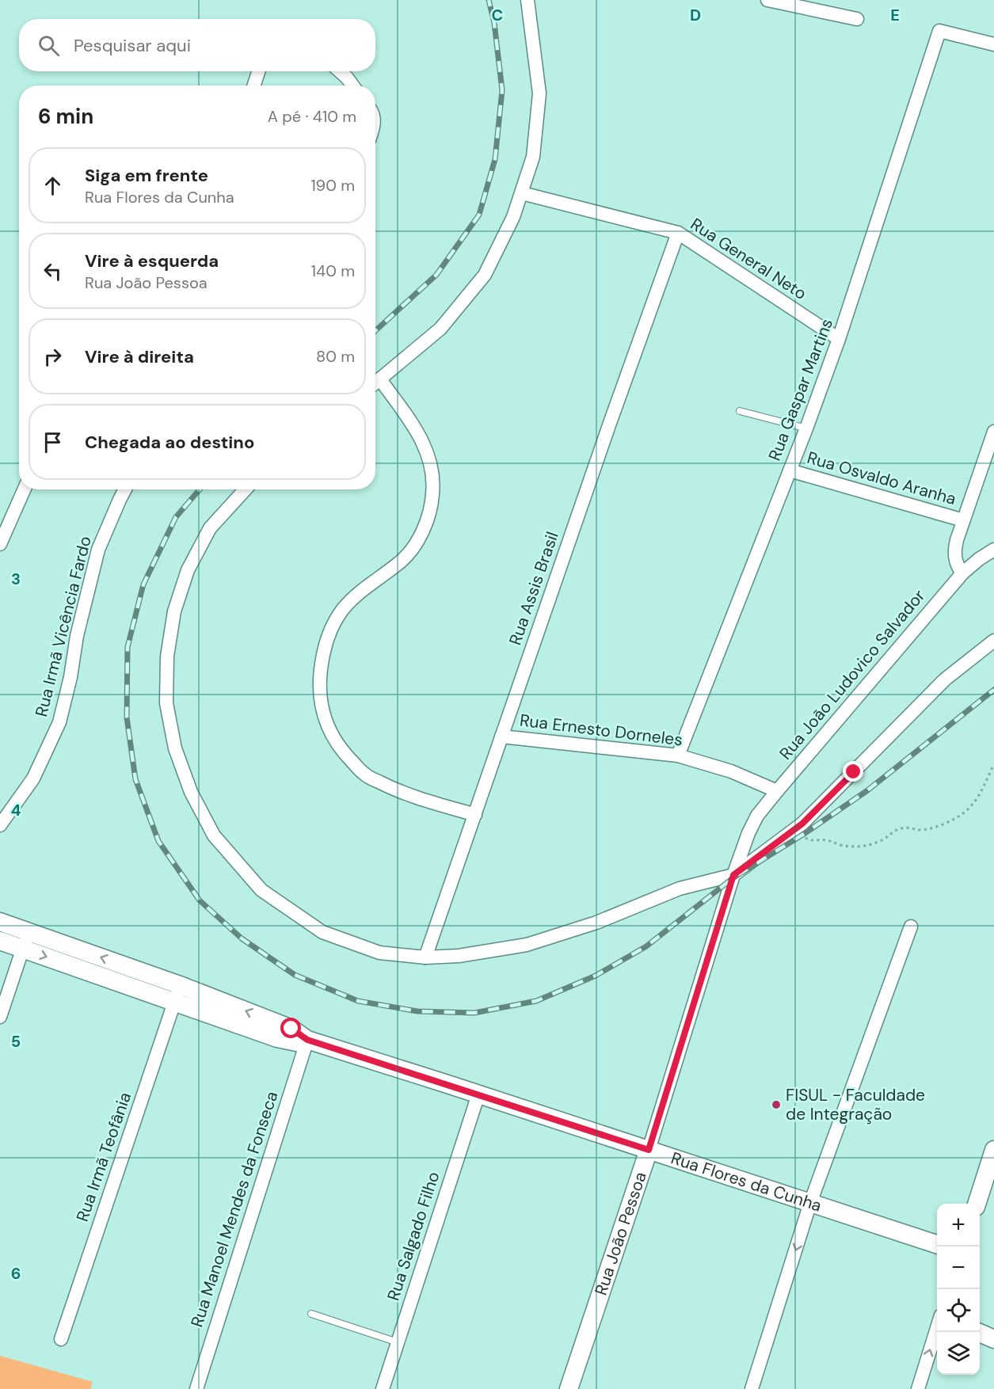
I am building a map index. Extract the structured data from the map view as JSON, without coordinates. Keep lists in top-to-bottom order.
{
  "streets": {
    "street": [
      "Rua General Neto",
      "Rua Gaspar Martins",
      "Rua Osvaldo Aranha",
      "Rua Assis Brasil",
      "Rua Irmã Vicência Fardo",
      "Rua João Ludovico Salvador",
      "Rua Ernesto Dorneles",
      "Rua Irmã Teofânia",
      "Rua Flores da Cunha",
      "Rua Manoel Mendes da Fonseca",
      "Rua João Pessoa",
      "Rua Salgado Filho"
    ]
  },
  "crossings": [
    ["Rua General Neto", "Rua Gaspar Martins"],
    ["Rua General Neto", "Rua Assis Brasil"],
    ["Rua Gaspar Martins", "Rua Osvaldo Aranha"],
    ["Rua Gaspar Martins", "Rua Ernesto Dorneles"],
    ["Rua Assis Brasil", "Rua Ernesto Dorneles"],
    ["Rua João Ludovico Salvador", "Rua Ernesto Dorneles"],
    ["Rua João Ludovico Salvador", "Rua João Pessoa"],
    ["Rua Irmã Teofânia", "Rua Flores da Cunha"],
    ["Rua Flores da Cunha", "Rua Manoel Mendes da Fonseca"],
    ["Rua Flores da Cunha", "Rua João Pessoa"],
    ["Rua Flores da Cunha", "Rua Salgado Filho"]
  ],
  "places": ["FISUL - Faculdade de Integração"],
  "page": {
    "search": "Pesquisar aqui",
    "heading": ["6 min", "A pé · 410 m"],
    "list": [
      ["Siga em frente", "Rua Flores da Cunha", "190 m"],
      ["Vire à esquerda", "Rua João Pessoa", "140 m"],
      ["Vire à direita", "80 m"],
      "Chegada ao destino"
    ],
    "map_buttons": ["+", "−"]
  },
  "grid": {
    "columns": ["C", "D", "E"],
    "rows": [
      "3",
      "4",
      "5",
      "6"
    ]
  }
}
